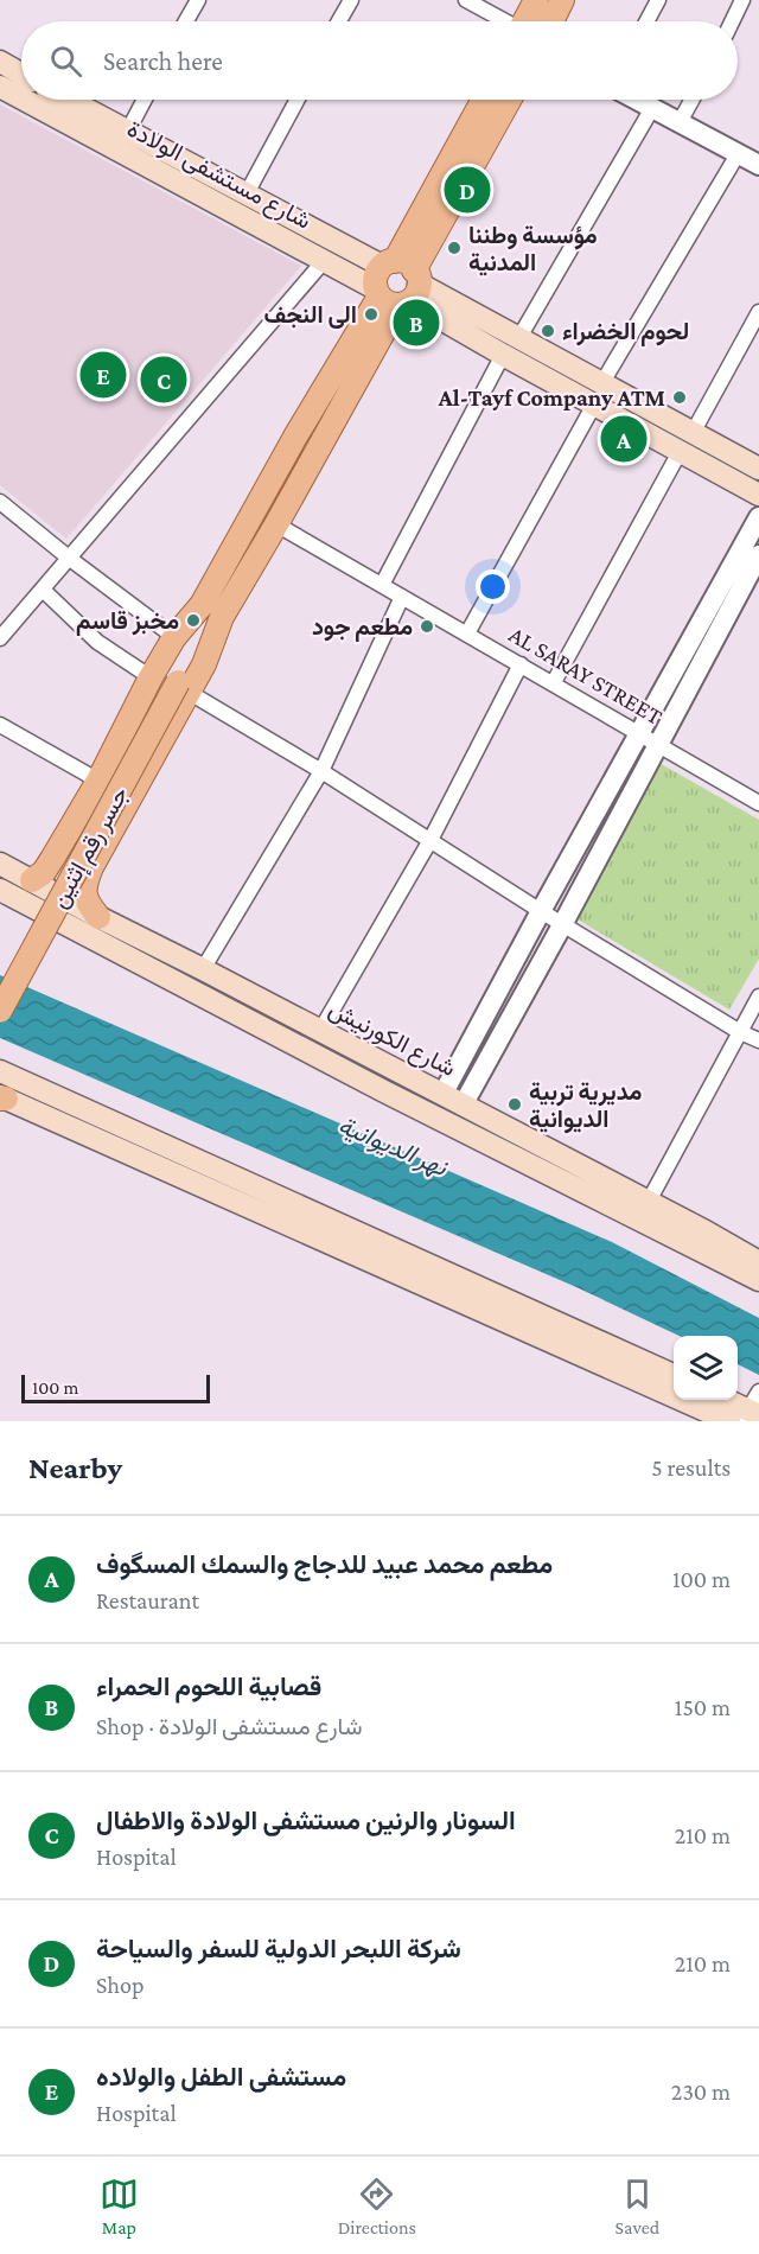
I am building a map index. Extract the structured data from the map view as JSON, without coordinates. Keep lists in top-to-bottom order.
{
  "streets": {
    "main road": ["شارع مستشفى الولادة", "جسر رقم إثنين", "شارع الكورنيش"],
    "street": ["AL SARAY STREET"]
  },
  "water": ["نهر الديوانية"],
  "places": [
    "مؤسسة وطننا المدنية",
    "الى النجف",
    "لحوم الخضراء",
    "Al-Tayf Company ATM",
    "مخبز قاسم",
    "مطعم جود",
    "مديرية تربية الديوانية"
  ],
  "scale_bar": "100 m",
  "page": {
    "search": "Search here",
    "pins": [
      "D",
      "B",
      "E",
      "C",
      "A"
    ],
    "scale": "100 m",
    "heading": ["Nearby", "5 results"],
    "list": [
      {
        "mark": "A",
        "name": "مطعم محمد عبيد للدجاج والسمك المسگوف",
        "note": "Restaurant",
        "value": "100 m"
      },
      {
        "mark": "B",
        "name": "قصابية اللحوم الحمراء",
        "note": "Shop · شارع مستشفى الولادة",
        "value": "150 m"
      },
      {
        "mark": "C",
        "name": "السونار والرنين مستشفى الولادة والاطفال",
        "note": "Hospital",
        "value": "210 m"
      },
      {
        "mark": "D",
        "name": "شركة اللبحر الدولية للسفر والسياحة",
        "note": "Shop",
        "value": "210 m"
      },
      {
        "mark": "E",
        "name": "مستشفى الطفل والولاده",
        "note": "Hospital",
        "value": "230 m"
      }
    ],
    "nav": ["Map", "Directions", "Saved"]
  }
}
